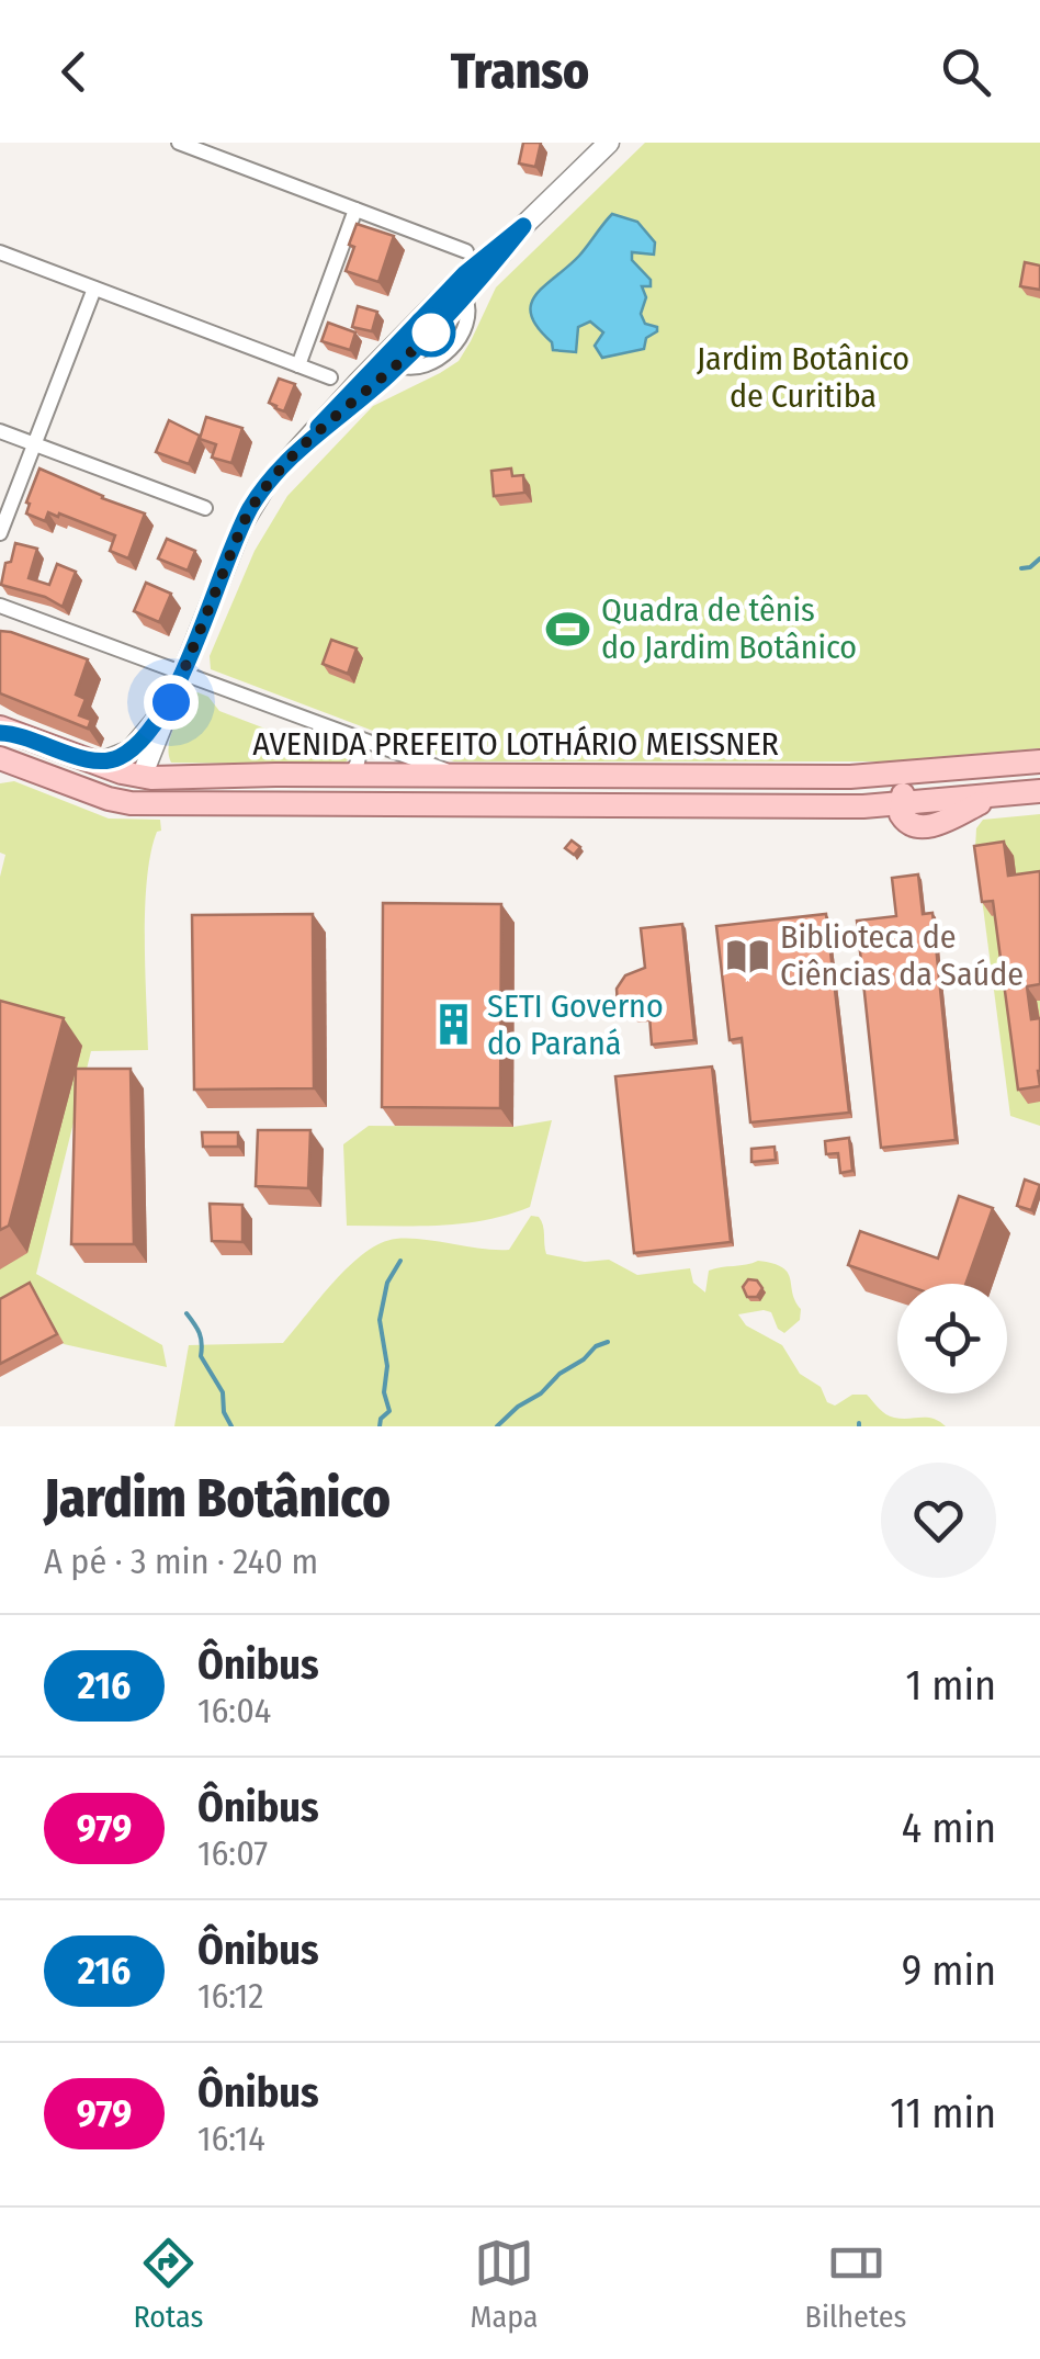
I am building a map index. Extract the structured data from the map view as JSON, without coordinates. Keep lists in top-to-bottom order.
{
  "streets": {
    "main road": ["AVENIDA PREFEITO LOTHÁRIO MEISSNER"]
  },
  "parks": ["Jardim Botânico de Curitiba"],
  "places": {
    "sports": ["Quadra de tênis do Jardim Botânico"],
    "library": ["Biblioteca de Ciências da Saúde"],
    "building": ["SETI Governo do Paraná"]
  },
  "lines": ["bus line 216"],
  "page": {
    "header": "Transo",
    "heading": ["Jardim Botânico", "A pé · 3 min · 240 m"],
    "list": [
      {
        "mark": "216",
        "name": "Ônibus",
        "note": "16:04",
        "value": "1 min"
      },
      {
        "mark": "979",
        "name": "Ônibus",
        "note": "16:07",
        "value": "4 min"
      },
      {
        "mark": "216",
        "name": "Ônibus",
        "note": "16:12",
        "value": "9 min"
      },
      {
        "mark": "979",
        "name": "Ônibus",
        "note": "16:14",
        "value": "11 min"
      }
    ],
    "tabs": ["Rotas", "Mapa", "Bilhetes"]
  }
}
